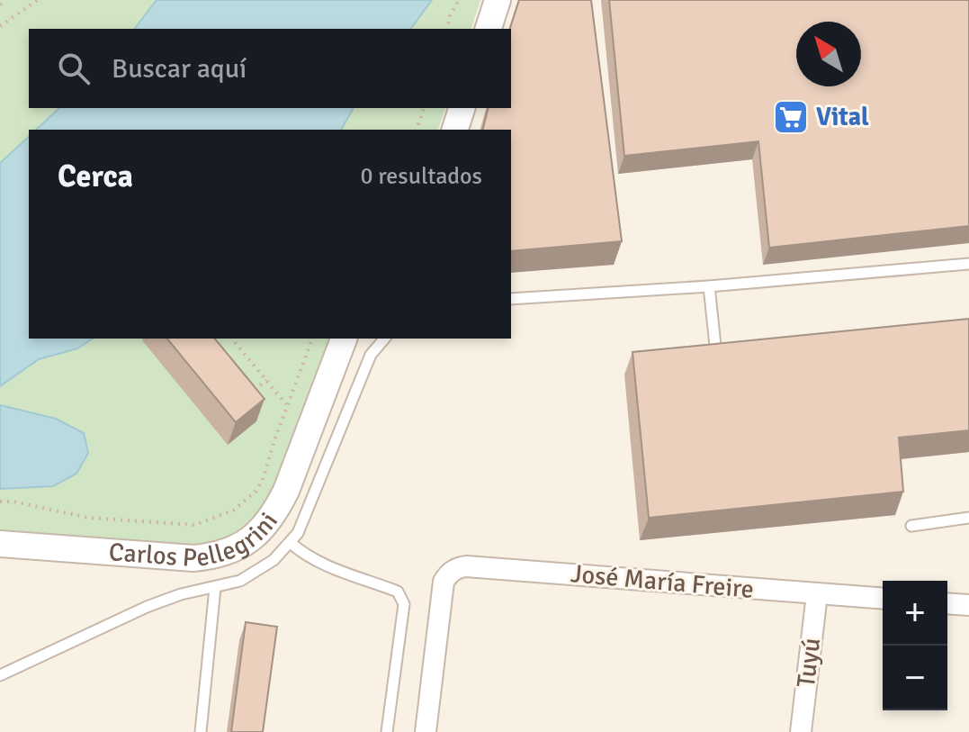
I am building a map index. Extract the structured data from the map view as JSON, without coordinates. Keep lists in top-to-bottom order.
{
  "streets": {
    "street": ["Carlos Pellegrini", "José María Freire", "Tuyú"]
  },
  "crossings": [
    ["José María Freire", "Tuyú"]
  ],
  "places": {
    "supermarket": ["Vital"]
  },
  "north": "top left",
  "page": {
    "search": "Buscar aquí",
    "heading": ["Cerca", "0 resultados"],
    "map_buttons": ["+", "−"]
  }
}
